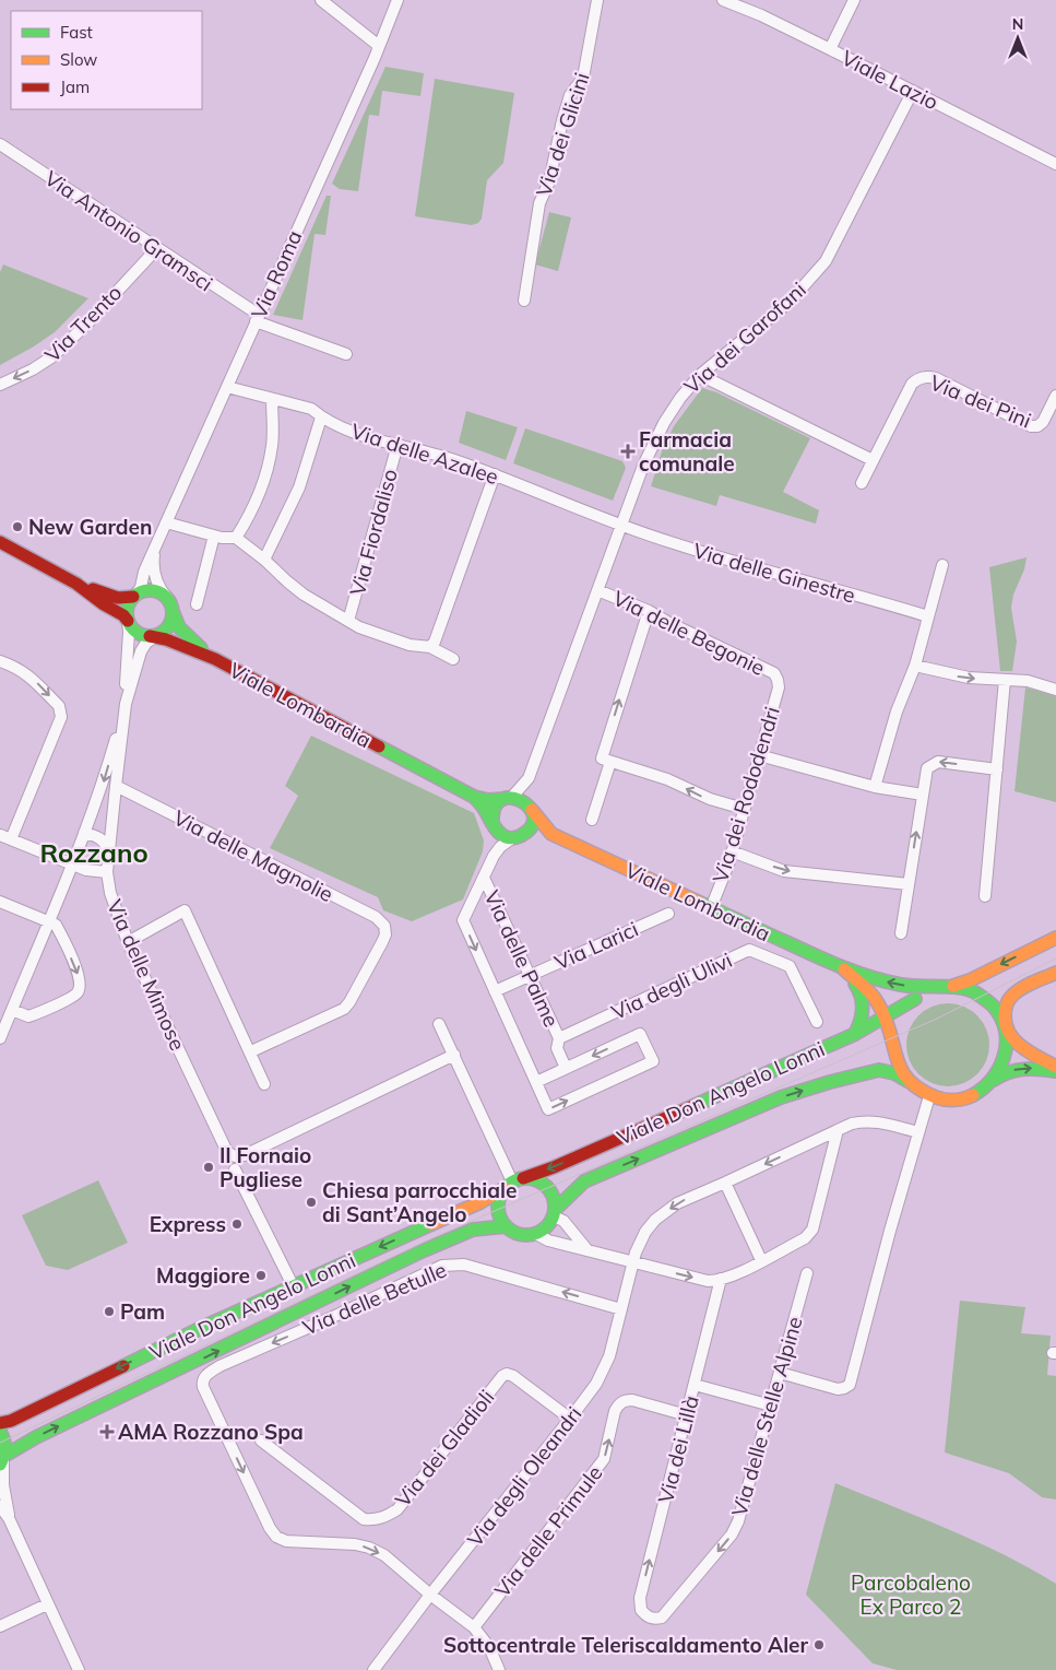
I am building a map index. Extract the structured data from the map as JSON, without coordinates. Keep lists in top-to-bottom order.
{
  "streets": {
    "main road": ["Viale Lombardia", "Viale Don Angelo Lonni"],
    "street": [
      "Viale Lazio",
      "Via dei Glicini",
      "Via Antonio Gramsci",
      "Via Roma",
      "Via Trento",
      "Via dei Garofani",
      "Via dei Pini",
      "Via delle Azalee",
      "Via Fiordaliso",
      "Via delle Ginestre",
      "Via delle Begonie",
      "Via dei Rododendri",
      "Via delle Magnolie",
      "Via Larici",
      "Via delle Palme",
      "Via delle Mimose",
      "Via degli Ulivi",
      "Via delle Betulle",
      "Via delle Stelle Alpine",
      "Via dei Gladioli",
      "Via dei Lillà",
      "Via degli Oleandri",
      "Via delle Primule"
    ]
  },
  "crossings": [
    ["Viale Lazio", "Via dei Garofani"],
    ["Via Antonio Gramsci", "Via Roma"],
    ["Via Antonio Gramsci", "Via Trento"],
    ["Via Roma", "Via delle Azalee"],
    ["Via Roma", "Viale Lombardia"],
    ["Via Roma", "Via delle Mimose"],
    ["Via dei Garofani", "Via delle Azalee"],
    ["Via dei Garofani", "Via delle Ginestre"],
    ["Via dei Garofani", "Via delle Begonie"],
    ["Via delle Azalee", "Via Fiordaliso"],
    ["Via delle Azalee", "Via delle Ginestre"],
    ["Via delle Begonie", "Via dei Rododendri"],
    ["Viale Lombardia", "Via dei Rododendri"],
    ["Viale Lombardia", "Via delle Mimose"],
    ["Via delle Magnolie", "Via delle Mimose"],
    ["Via Larici", "Via delle Palme"],
    ["Via delle Palme", "Via degli Ulivi"],
    ["Via delle Betulle", "Via degli Oleandri"],
    ["Via delle Stelle Alpine", "Via dei Lillà"],
    ["Via dei Gladioli", "Via degli Oleandri"],
    ["Via dei Lillà", "Via delle Primule"]
  ],
  "one_way": [
    "Via Trento",
    "Via delle Stelle Alpine",
    "Via dei Lillà",
    "Via delle Primule"
  ],
  "districts": ["Rozzano"],
  "parks": ["Parcobaleno Ex Parco 2"],
  "places": {
    "health": ["Farmacia comunale", "AMA Rozzano Spa"],
    "other": [
      "New Garden",
      "Il Fornaio Pugliese",
      "Chiesa parrocchiale di Sant’Angelo",
      "Express",
      "Maggiore",
      "Pam",
      "Sottocentrale Teleriscaldamento Aler"
    ]
  },
  "legend": ["Fast", "Slow", "Jam"],
  "north": "top"
}
